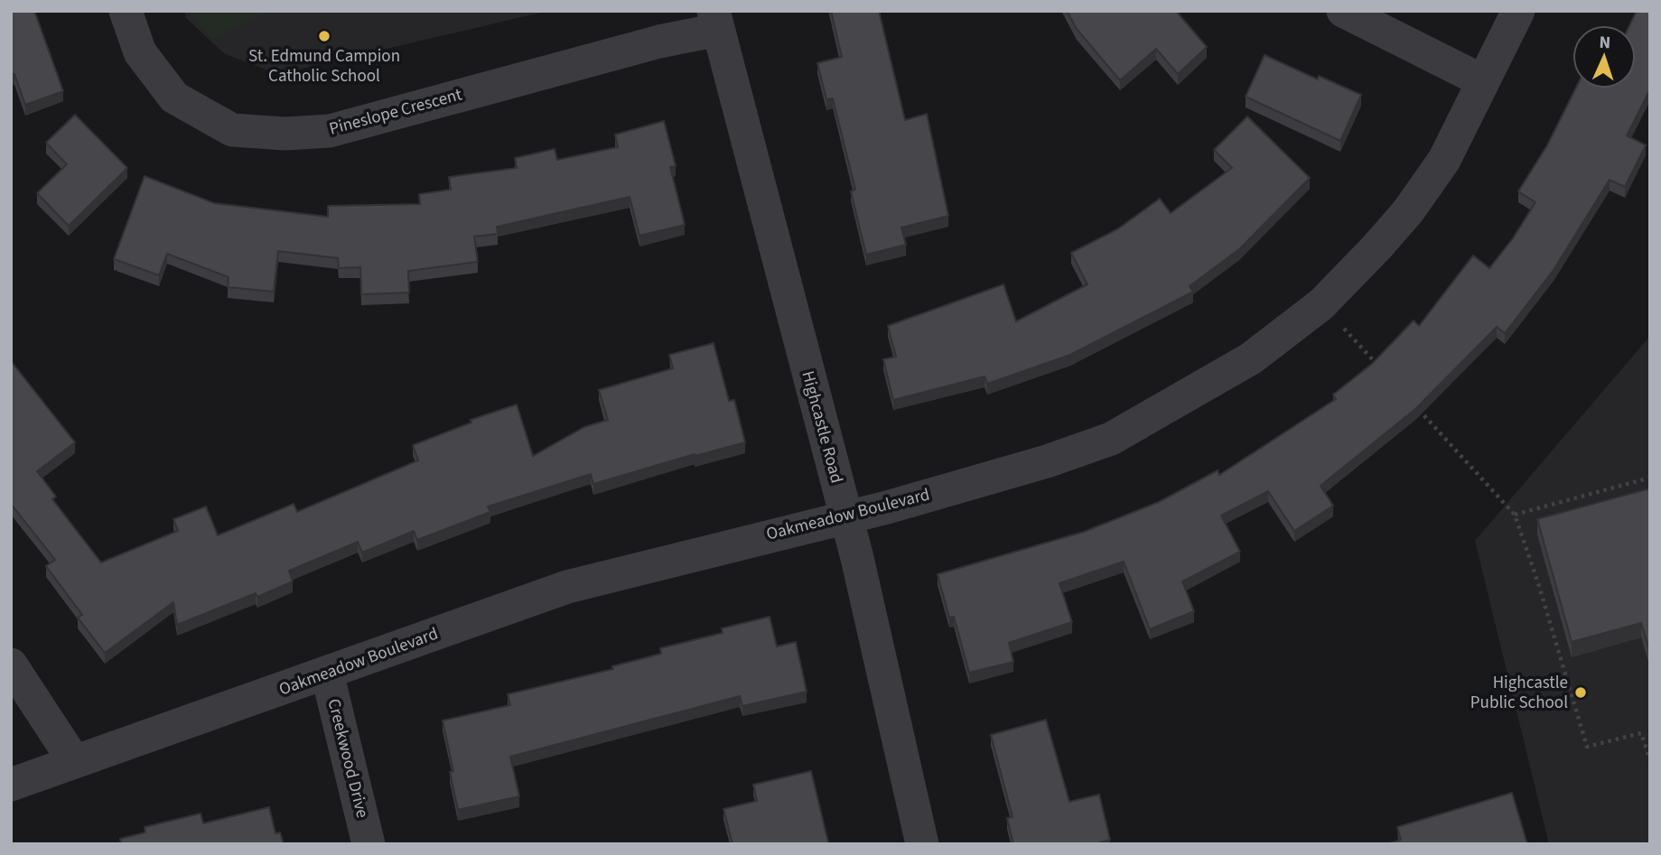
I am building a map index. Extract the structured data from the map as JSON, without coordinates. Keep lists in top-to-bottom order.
{
  "streets": {
    "street": [
      "Pineslope Crescent",
      "Highcastle Road",
      "Oakmeadow Boulevard",
      "Creekwood Drive"
    ]
  },
  "crossings": [
    ["Pineslope Crescent", "Highcastle Road"],
    ["Highcastle Road", "Oakmeadow Boulevard"],
    ["Oakmeadow Boulevard", "Creekwood Drive"]
  ],
  "places": ["St. Edmund Campion Catholic School", "Highcastle Public School"],
  "north": "top"
}
